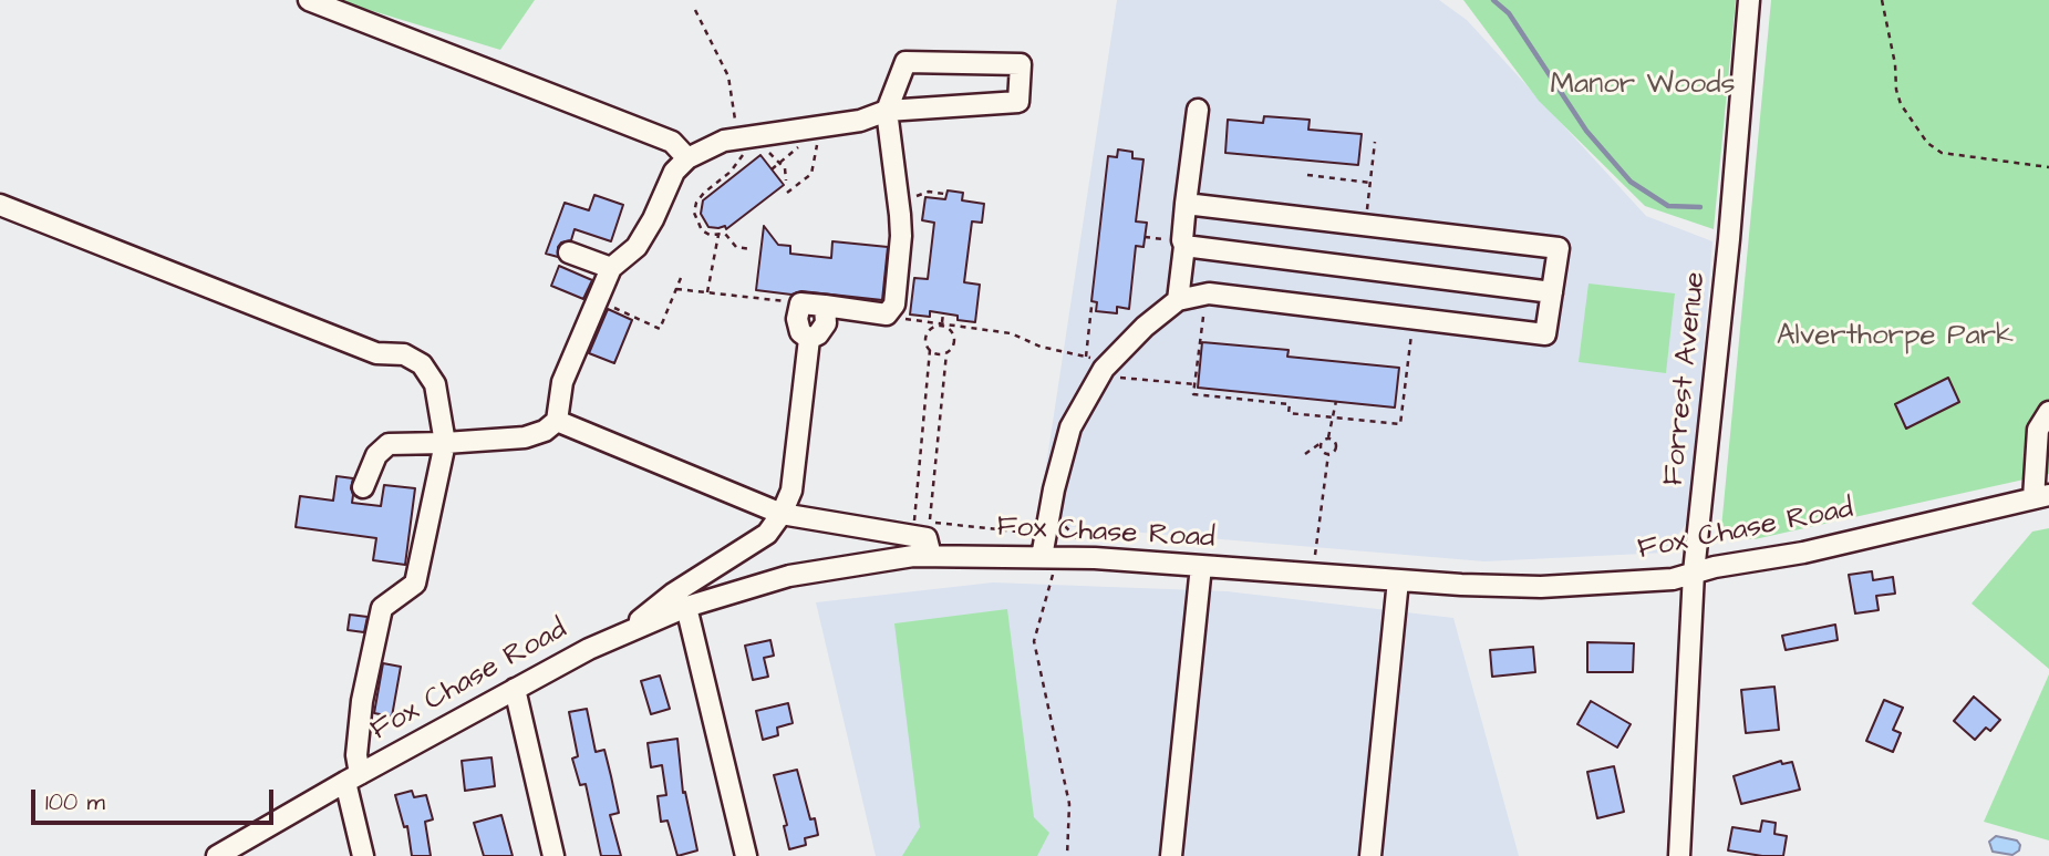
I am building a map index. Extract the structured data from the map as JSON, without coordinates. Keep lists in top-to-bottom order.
{
  "streets": {
    "street": ["Forrest Avenue", "Fox Chase Road"]
  },
  "crossings": [
    ["Forrest Avenue", "Fox Chase Road"]
  ],
  "parks": ["Manor Woods", "Alverthorpe Park"],
  "scale_bar": "100 m"
}
